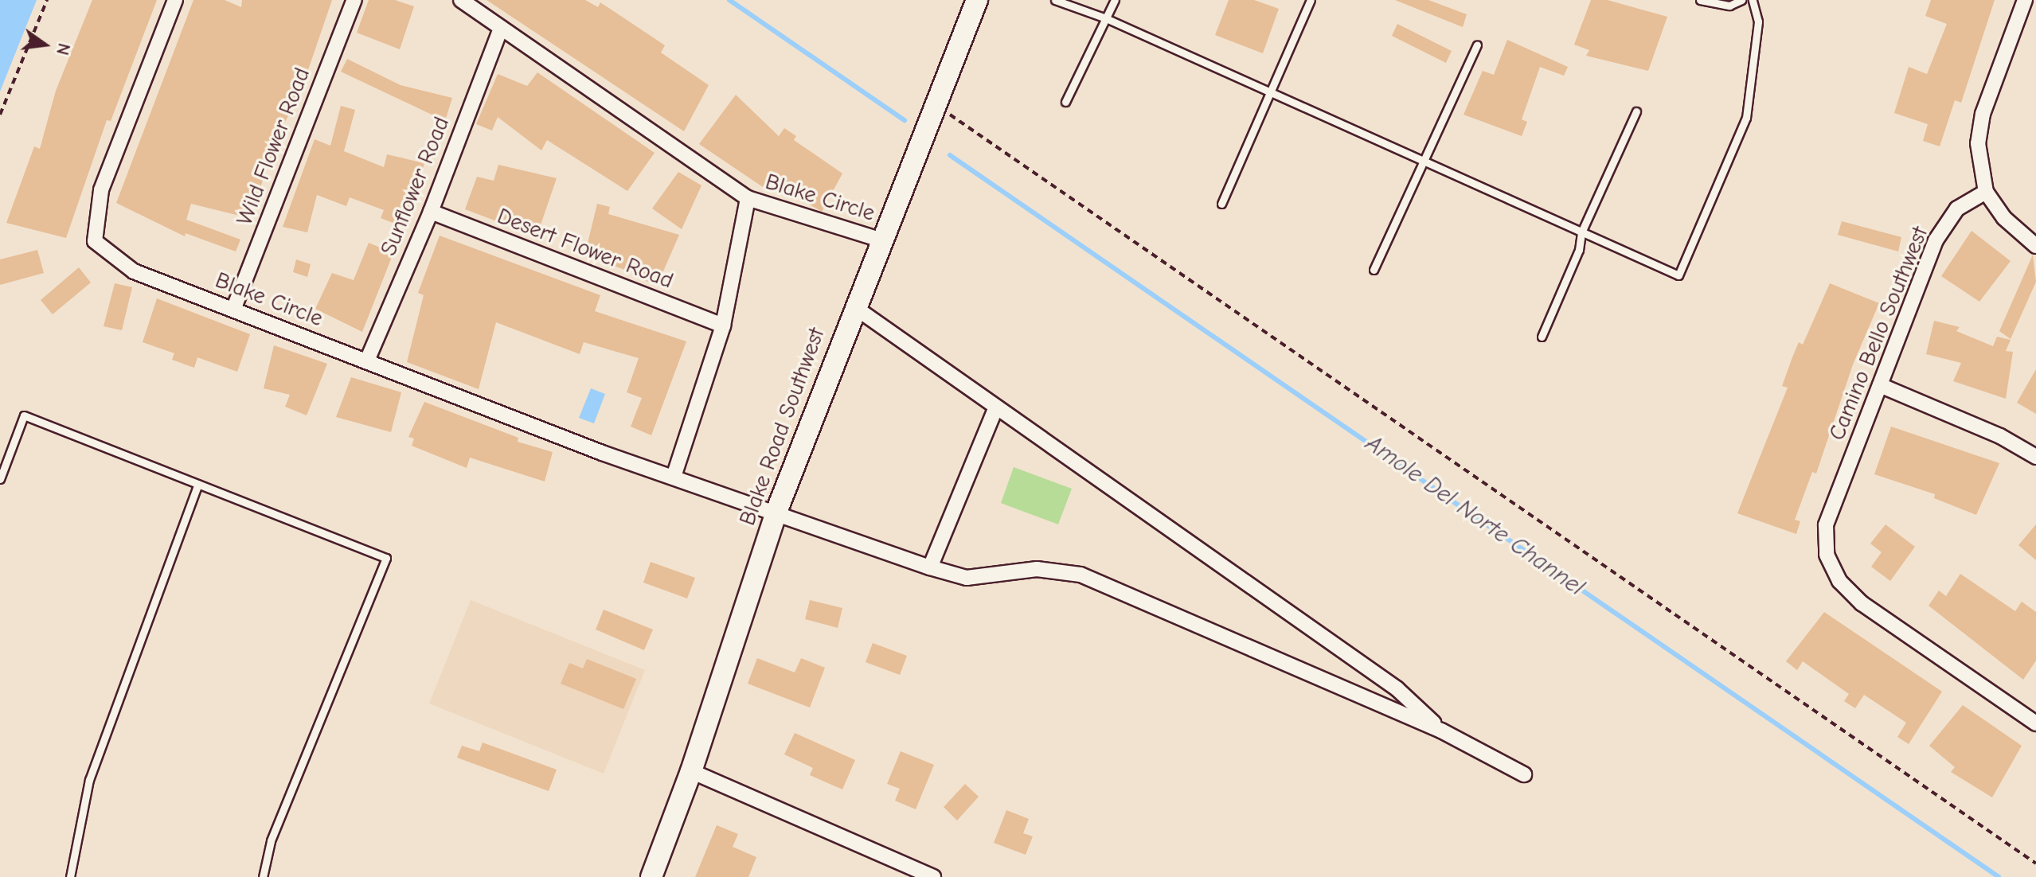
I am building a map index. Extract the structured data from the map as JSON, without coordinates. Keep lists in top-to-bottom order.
{
  "streets": {
    "main road": ["Blake Road Southwest"],
    "street": [
      "Wild Flower Road",
      "Sunflower Road",
      "Blake Circle",
      "Desert Flower Road",
      "Camino Bello Southwest"
    ]
  },
  "crossings": [
    ["Wild Flower Road", "Blake Circle"],
    ["Sunflower Road", "Blake Circle"],
    ["Sunflower Road", "Desert Flower Road"],
    ["Blake Circle", "Desert Flower Road"],
    ["Blake Circle", "Blake Road Southwest"]
  ],
  "water": ["Amole Del Norte Channel"],
  "north": "right"
}
